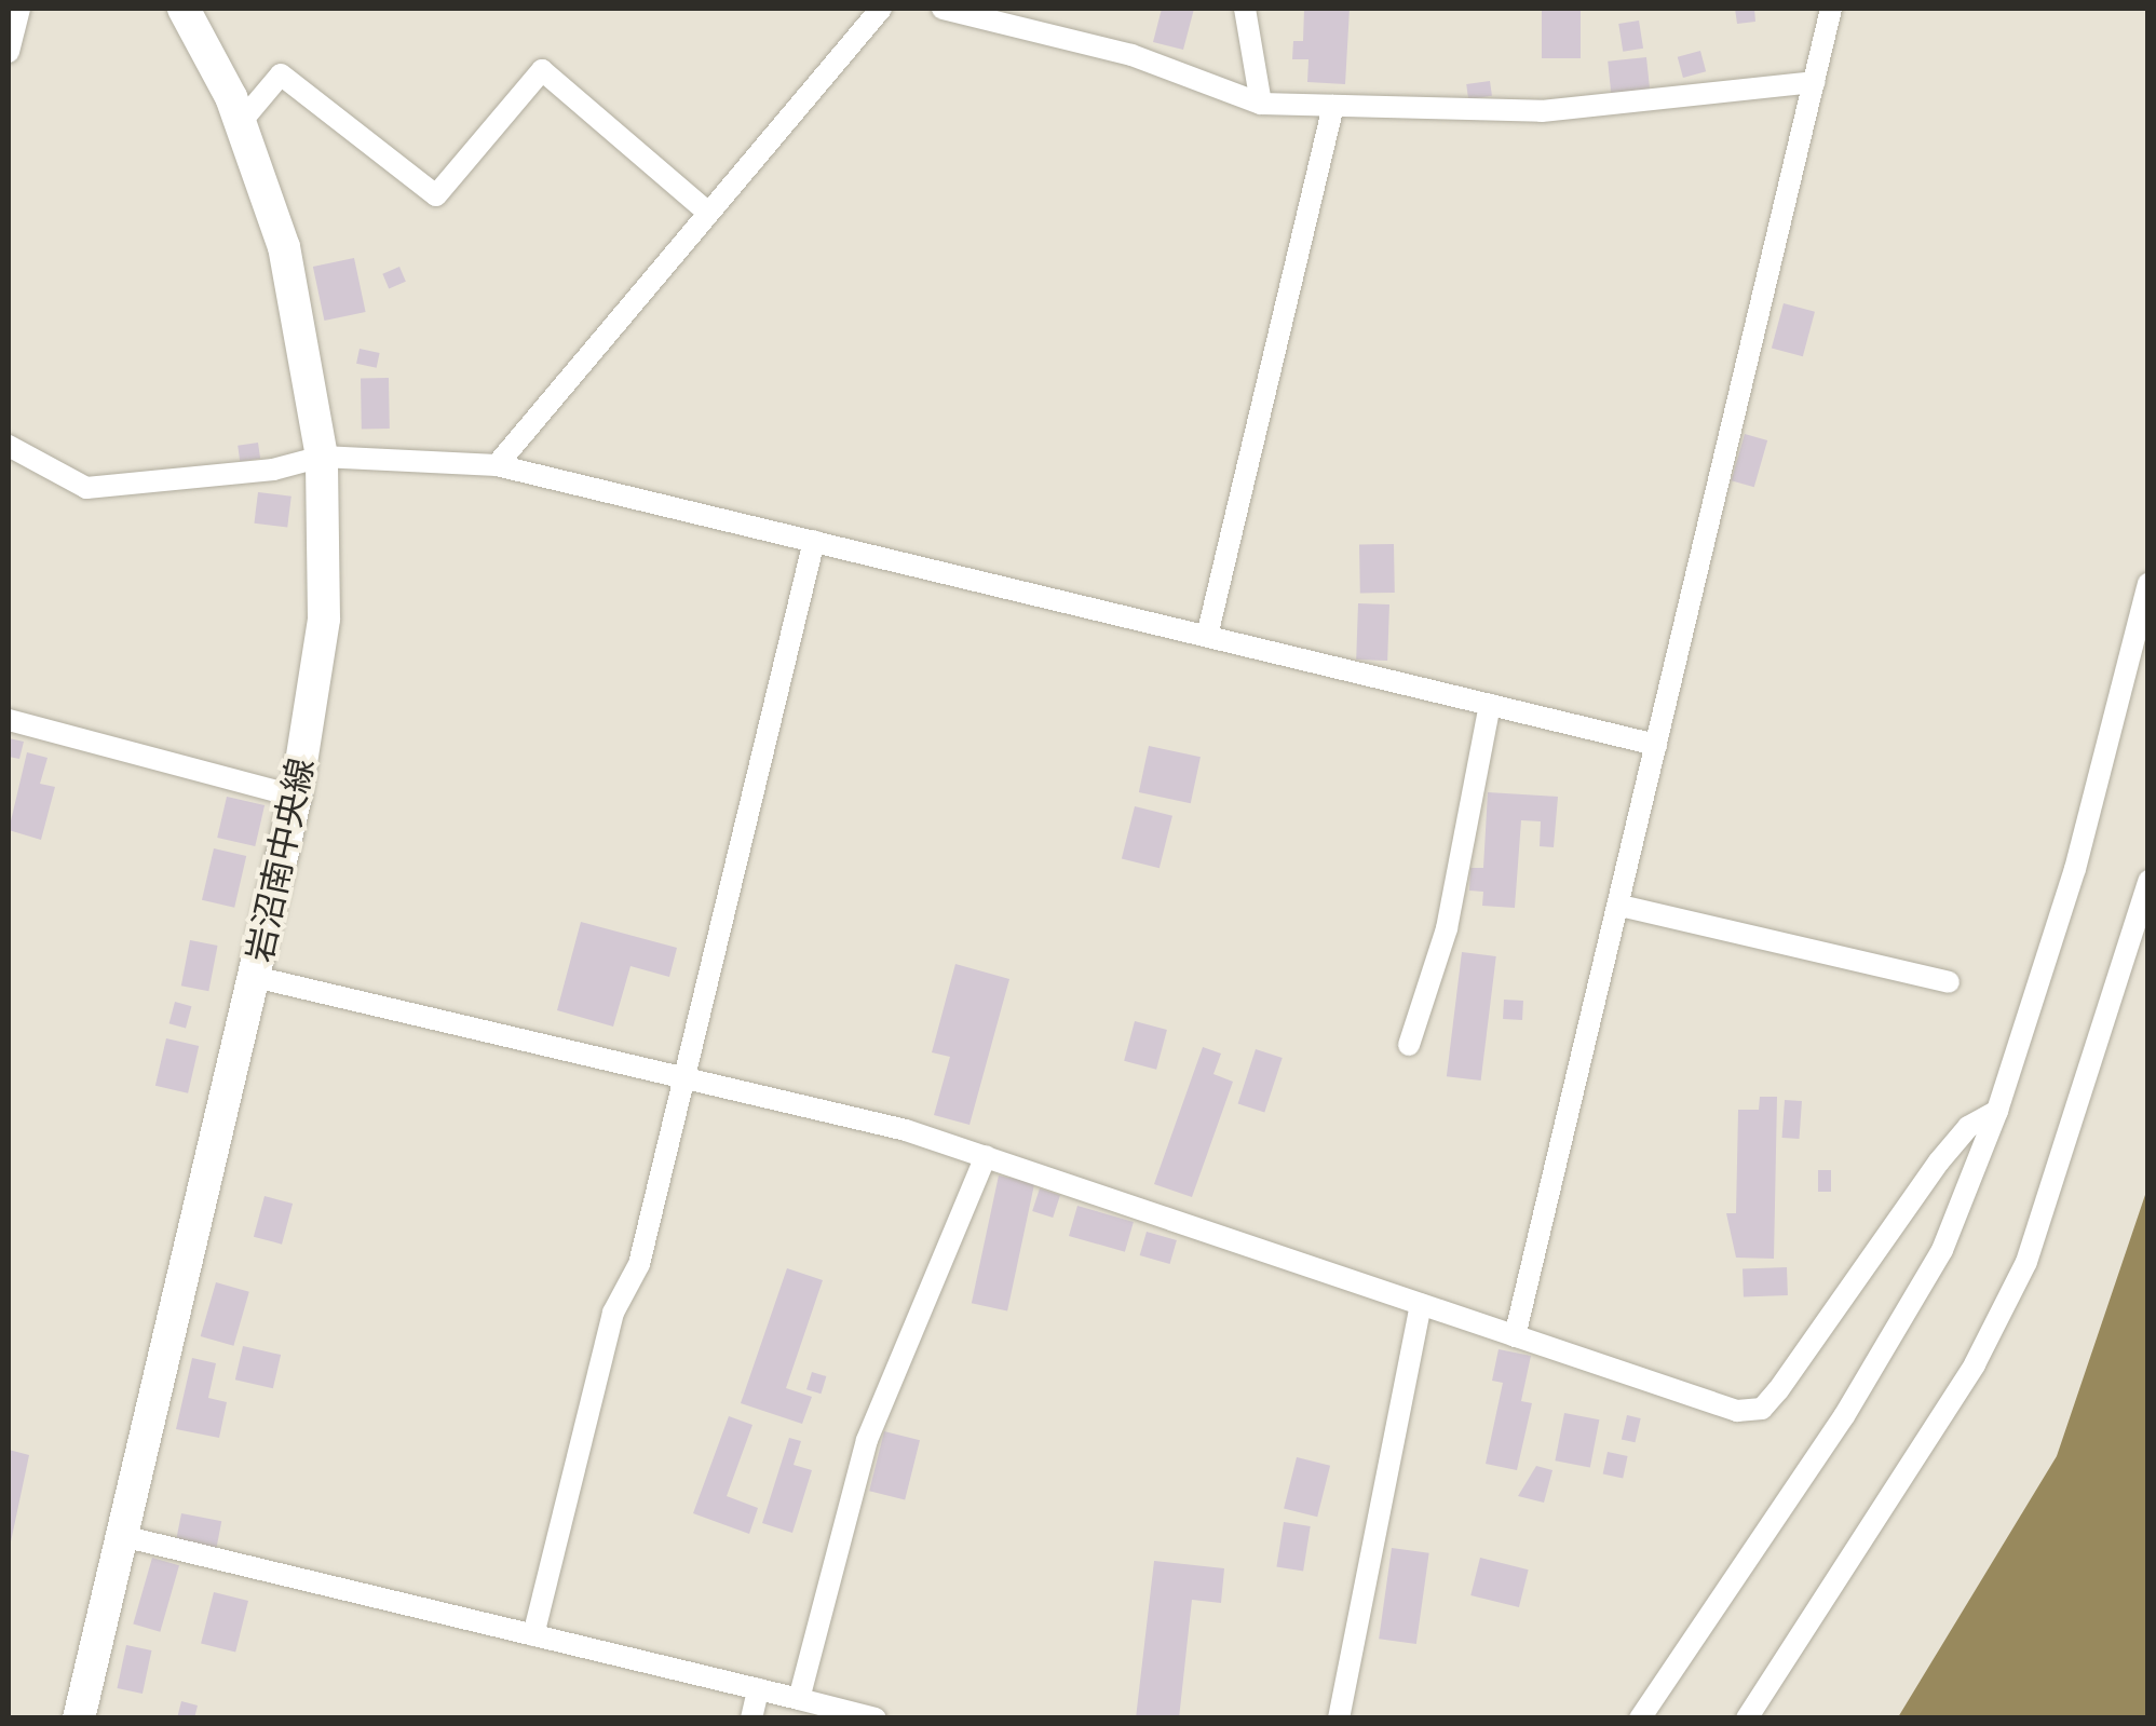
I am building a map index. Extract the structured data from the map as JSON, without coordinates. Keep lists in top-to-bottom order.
{
  "streets": {
    "street": ["岩沼南中央線"]
  }
}
